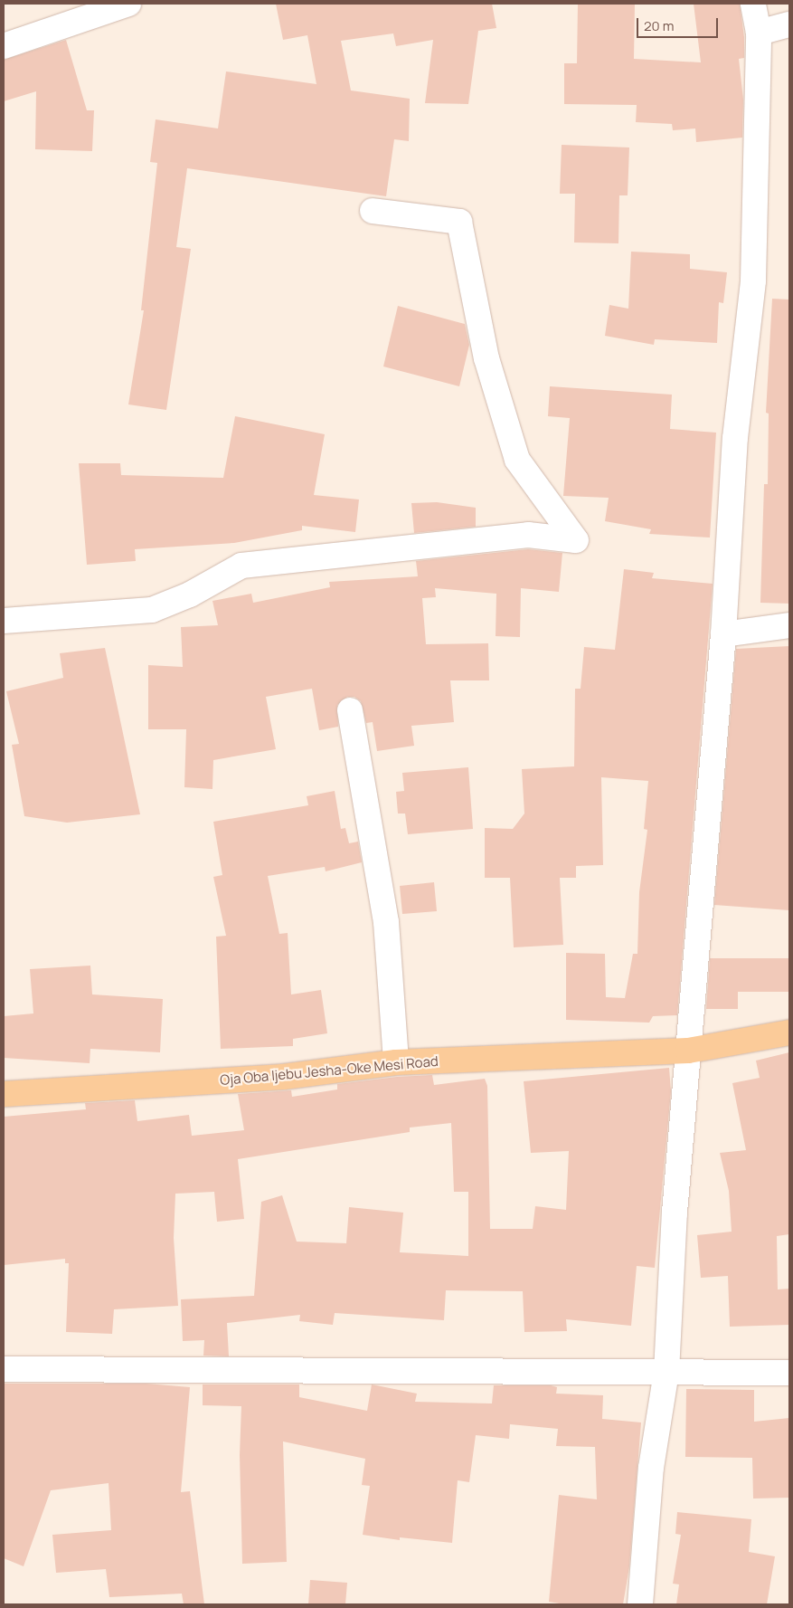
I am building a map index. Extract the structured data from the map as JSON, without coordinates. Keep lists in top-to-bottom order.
{
  "streets": {
    "main road": ["Oja Oba Ijebu Jesha-Oke Mesi Road"]
  },
  "scale_bar": "20 m"
}
